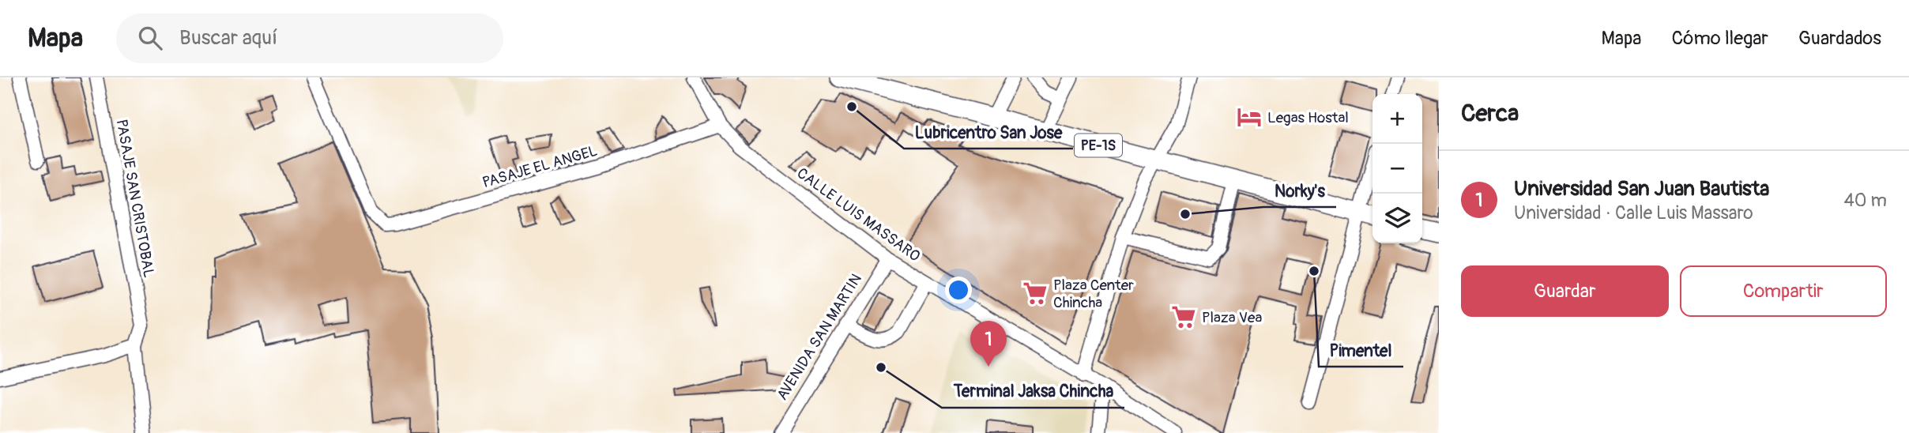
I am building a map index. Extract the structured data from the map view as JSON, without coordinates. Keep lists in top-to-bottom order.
{
  "streets": {
    "highway": ["PE-1S"],
    "street": [
      "PASAJE EL ANGEL",
      "PASAJE SAN CRISTOBAL",
      "CALLE LUIS MASSARO",
      "AVENIDA SAN MARTIN"
    ]
  },
  "crossings": [
    ["PASAJE EL ANGEL", "CALLE LUIS MASSARO"],
    ["CALLE LUIS MASSARO", "AVENIDA SAN MARTIN"]
  ],
  "places": {
    "other": [
      "Lubricentro San Jose",
      "Norky's",
      "Pimentel",
      "Terminal Jaksa Chincha"
    ],
    "hotel": ["Legas Hostal"],
    "supermarket": ["Plaza Center Chincha", "Plaza Vea"]
  },
  "page": {
    "header": "Mapa",
    "search": "Buscar aquí",
    "nav": ["Mapa", "Cómo llegar", "Guardados"],
    "heading": "Cerca",
    "map_buttons": ["+", "−"],
    "list": [
      {
        "mark": "1",
        "name": "Universidad San Juan Bautista",
        "note": "Universidad · Calle Luis Massaro",
        "value": "40 m"
      }
    ],
    "buttons": ["Guardar", "Compartir"],
    "pins": "1"
  }
}
